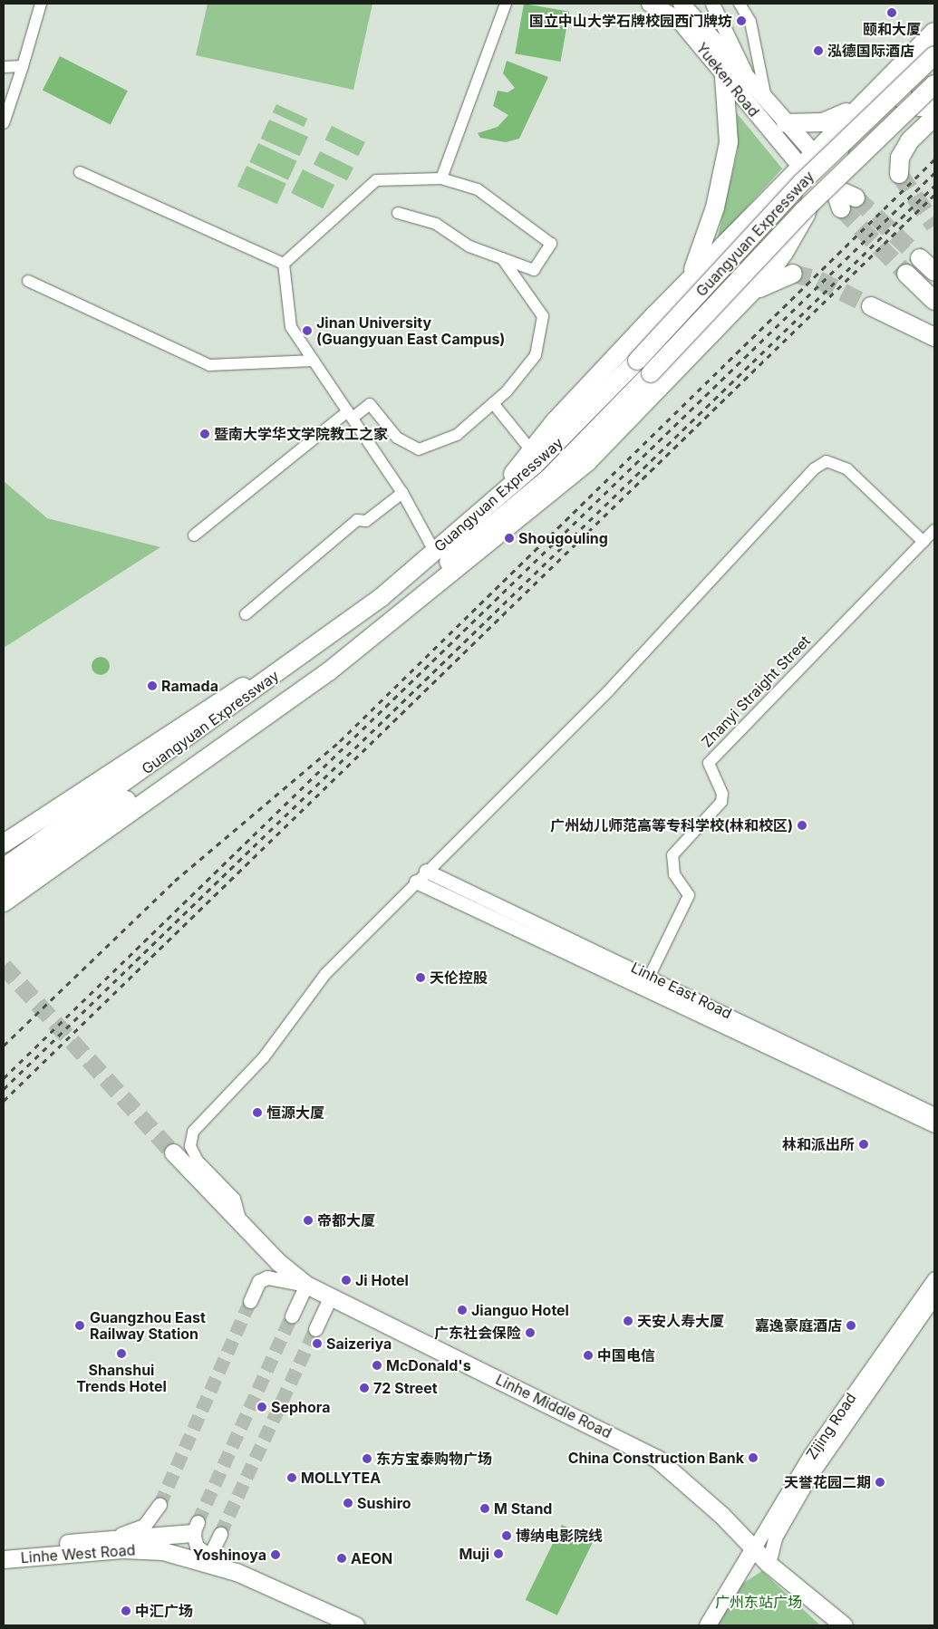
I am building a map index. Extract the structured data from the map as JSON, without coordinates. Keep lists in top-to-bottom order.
{
  "streets": {
    "highway": ["Guangyuan Expressway"],
    "main road": [
      "Yueken Road",
      "Linhe Middle Road",
      "Zijing Road",
      "Linhe West Road"
    ],
    "street": ["Zhanyi Straight Street", "Linhe East Road"]
  },
  "crossings": [
    ["Zhanyi Straight Street", "Linhe East Road"],
    ["Linhe Middle Road", "Zijing Road"]
  ],
  "parks": ["广州东站广场"],
  "places": [
    "颐和大厦",
    "国立中山大学石牌校园西门牌坊",
    "泓德国际酒店",
    "Jinan University (Guangyuan East Campus)",
    "暨南大学华文学院教工之家",
    "Shougouling",
    "Ramada",
    "广州幼儿师范高等专科学校(林和校区)",
    "天伦控股",
    "恒源大厦",
    "林和派出所",
    "帝都大厦",
    "Ji Hotel",
    "Jianguo Hotel",
    "天安人寿大厦",
    "Guangzhou East Railway Station",
    "嘉逸豪庭酒店",
    "广东社会保险",
    "Saizeriya",
    "Shanshui Trends Hotel",
    "中国电信",
    "McDonald's",
    "72 Street",
    "Sephora",
    "China Construction Bank",
    "东方宝泰购物广场",
    "MOLLYTEA",
    "天誉花园二期",
    "Sushiro",
    "M Stand",
    "博纳电影院线",
    "Muji",
    "Yoshinoya",
    "AEON",
    "中汇广场"
  ]
}
